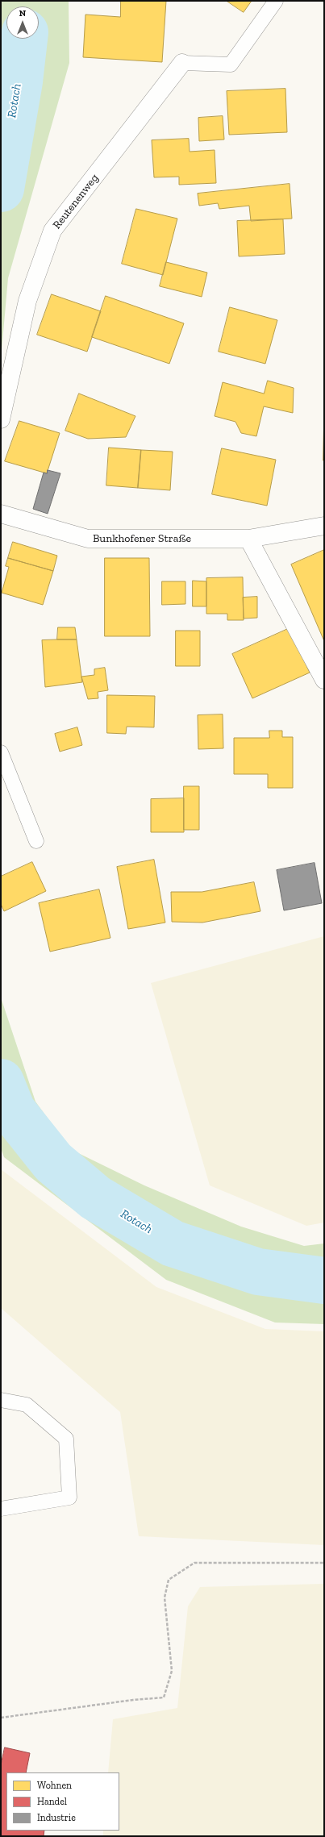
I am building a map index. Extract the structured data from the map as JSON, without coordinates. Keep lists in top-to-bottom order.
{
  "streets": {
    "street": ["Reutenenweg", "Bunkhofener Straße"]
  },
  "water": ["Rotach"],
  "legend": ["Wohnen", "Handel", "Industrie"],
  "north": "top"
}
